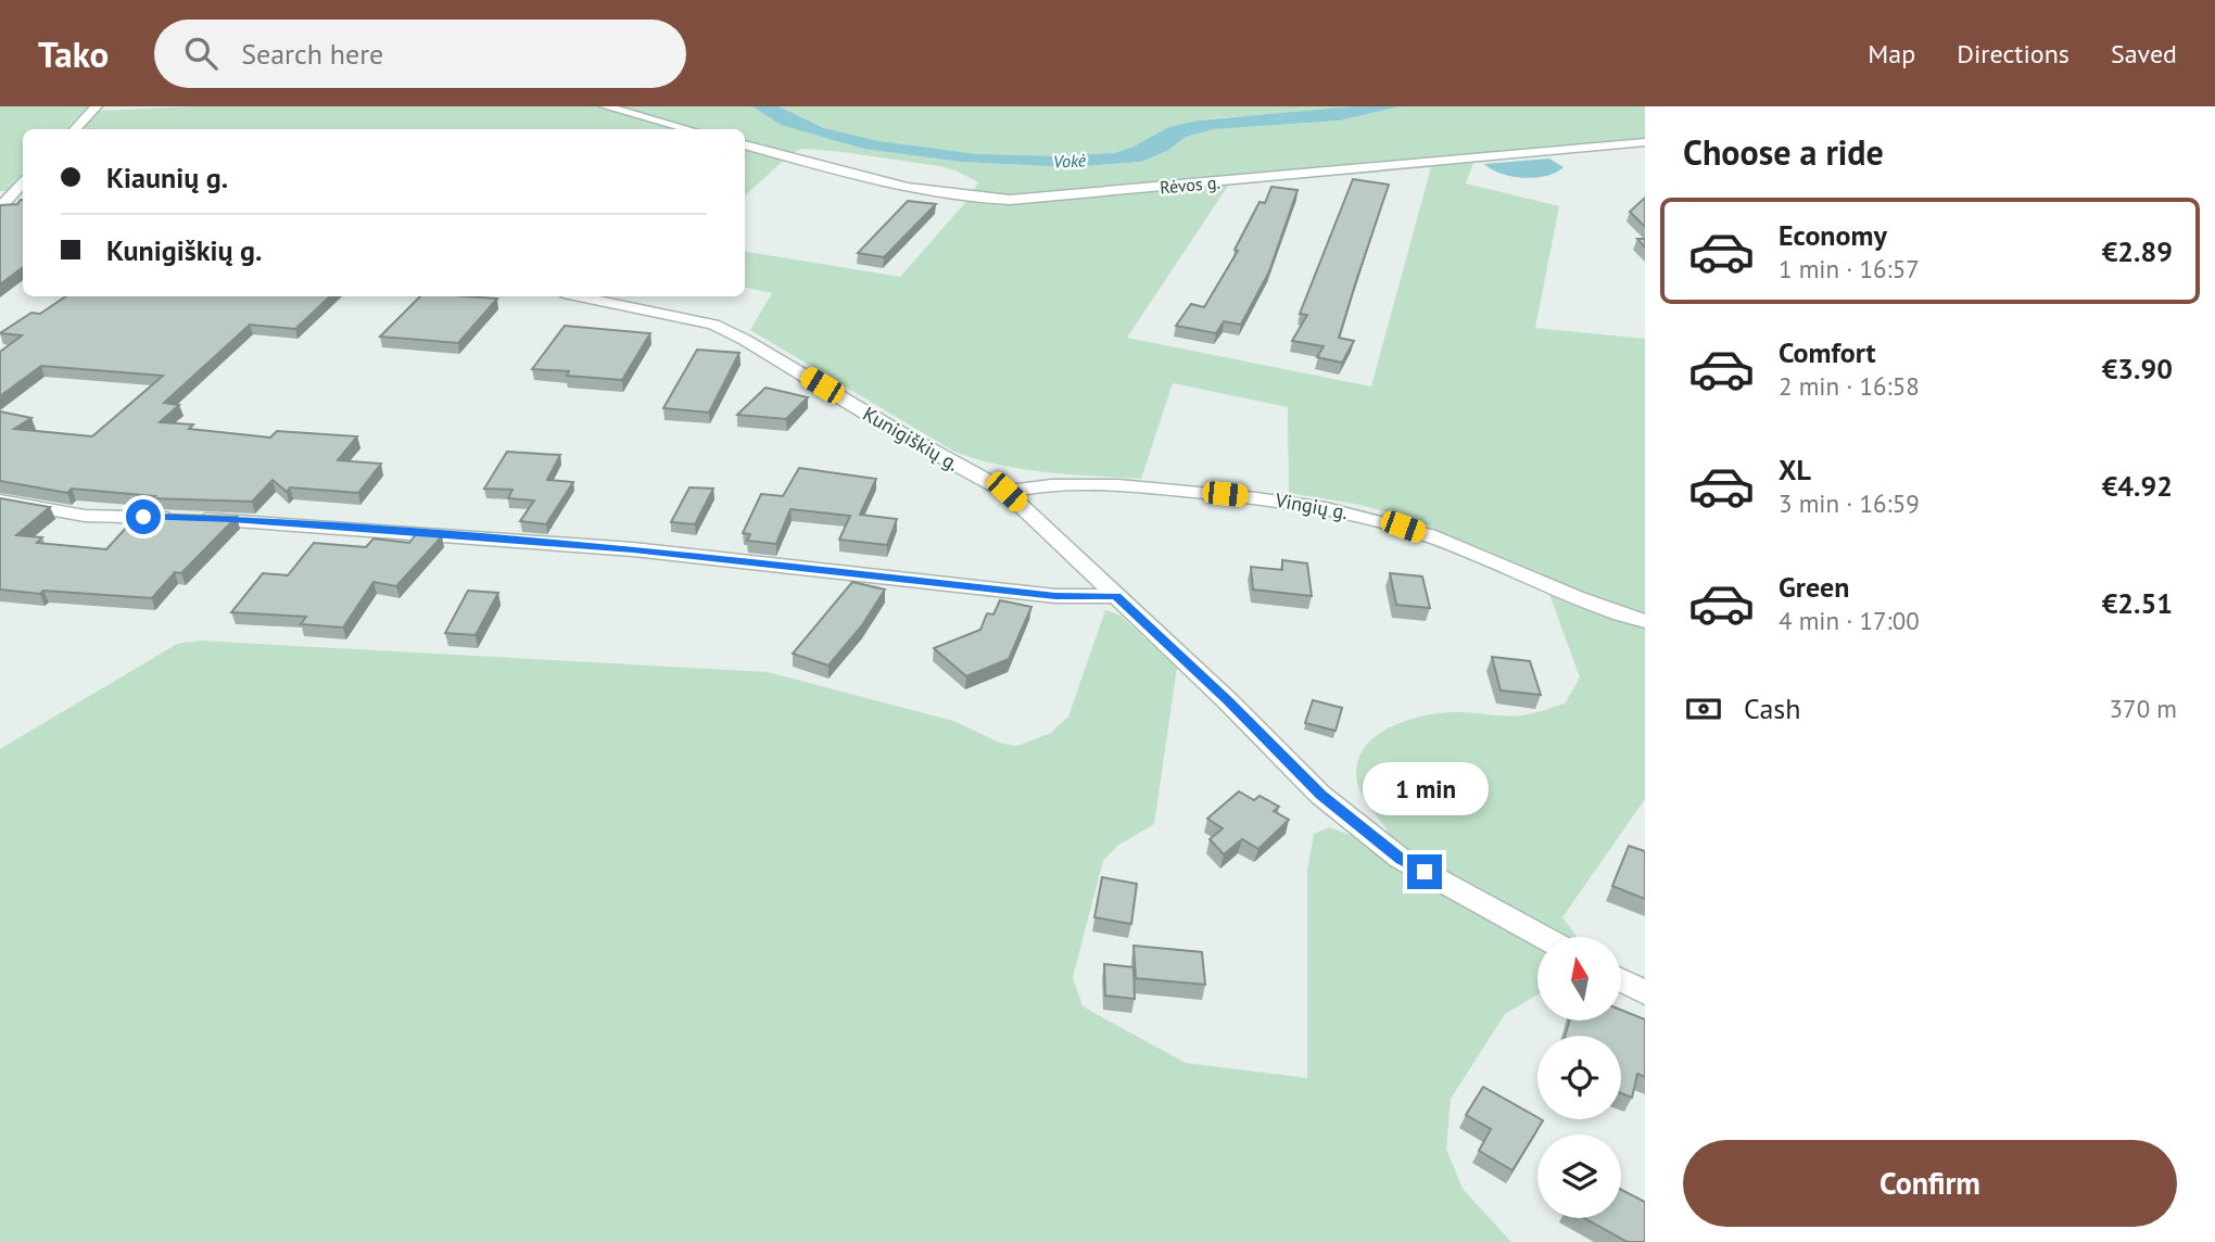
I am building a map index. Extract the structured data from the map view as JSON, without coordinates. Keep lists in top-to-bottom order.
{
  "streets": {
    "street": ["Rėvos g.", "Kunigiškių g.", "Vingių g."]
  },
  "crossings": [
    ["Kunigiškių g.", "Vingių g."]
  ],
  "water": ["Vokė"],
  "north": "top",
  "page": {
    "header": "Tako",
    "search": "Search here",
    "nav": ["Map", "Directions", "Saved"],
    "heading": "Choose a ride",
    "banner": ["Kiaunių g.", "Kunigiškių g."],
    "list": [
      {
        "name": "Economy",
        "note": "1 min · 16:57",
        "value": "€2.89"
      },
      {
        "name": "Comfort",
        "note": "2 min · 16:58",
        "value": "€3.90"
      },
      {
        "name": "XL",
        "note": "3 min · 16:59",
        "value": "€4.92"
      },
      {
        "name": "Green",
        "note": "4 min · 17:00",
        "value": "€2.51"
      }
    ],
    "pay": ["Cash", "370 m"],
    "bubble": "1 min",
    "buttons": "Confirm"
  }
}
